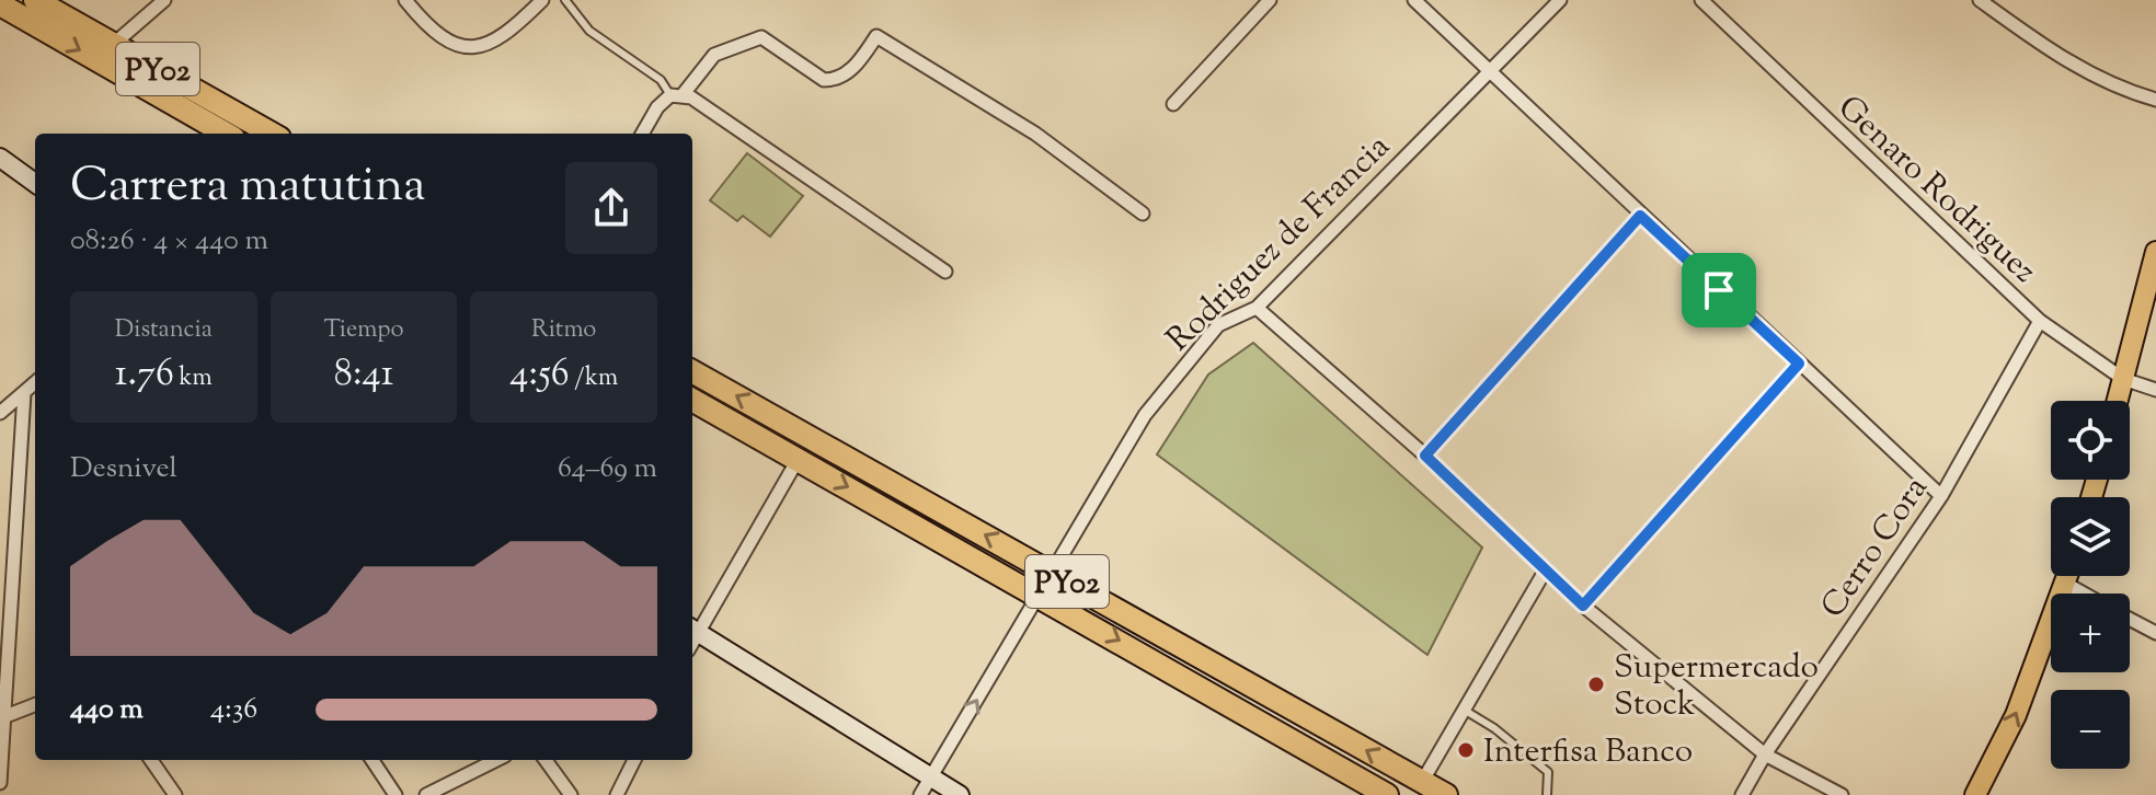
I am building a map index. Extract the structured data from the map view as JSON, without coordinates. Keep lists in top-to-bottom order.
{
  "streets": {
    "highway": ["PY02"],
    "street": ["Genaro Rodriguez", "Rodriguez de Francia", "Cerro Cora"]
  },
  "crossings": [
    ["PY02", "Rodriguez de Francia"],
    ["Genaro Rodriguez", "Cerro Cora"]
  ],
  "places": ["Supermercado Stock", "Interfisa Banco"],
  "page": {
    "heading": ["Carrera matutina", "08:26 · 4 × 440 m"],
    "stats": [
      ["Distancia", "1.76 km"],
      ["Tiempo", "8:41"],
      ["Ritmo", "4:56 /km"]
    ],
    "map_buttons": ["+", "−"],
    "chart": ["Desnivel", "64–69 m"],
    "list": [
      {
        "name": "440 m",
        "note": "4:36"
      }
    ]
  }
}
